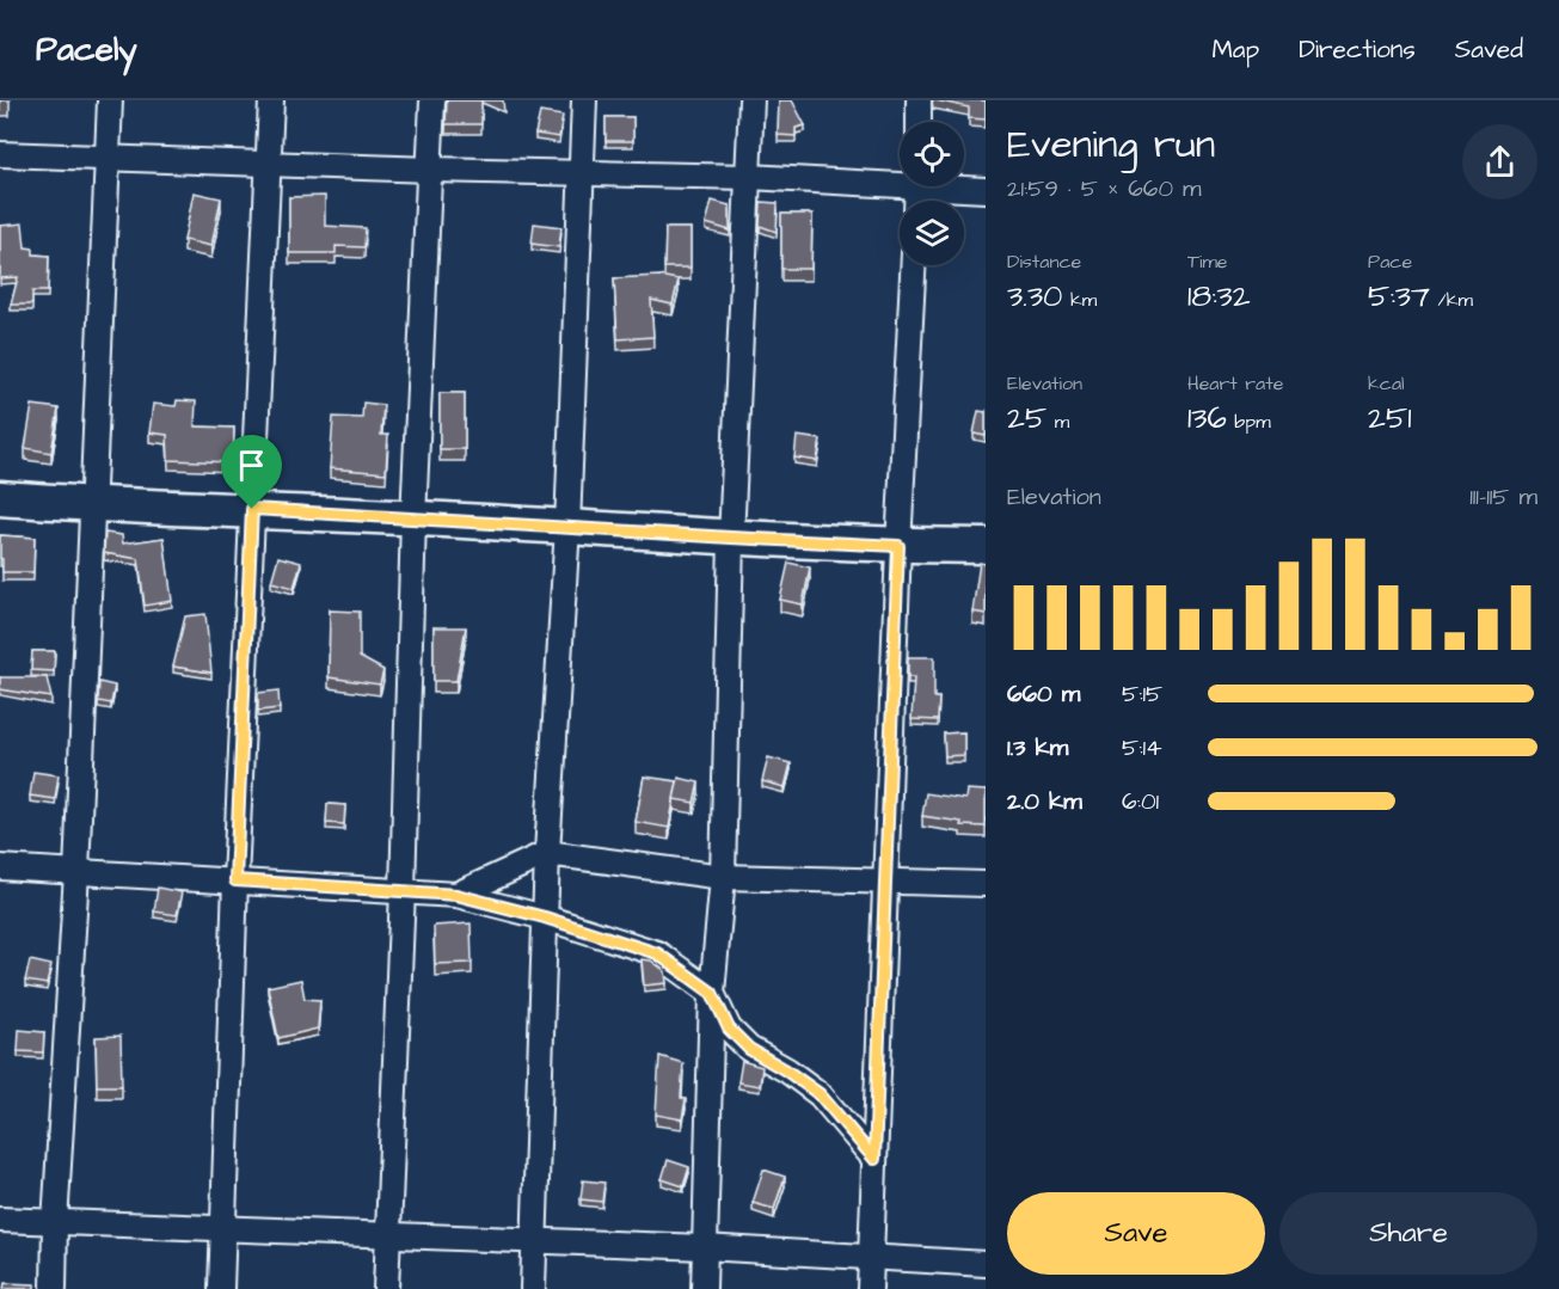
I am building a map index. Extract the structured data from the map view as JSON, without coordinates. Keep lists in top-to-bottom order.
{
  "page": {
    "header": "Pacely",
    "nav": ["Map", "Directions", "Saved"],
    "heading": ["Evening run", "21:59 · 5 × 660 m"],
    "stats": [
      ["Distance", "3.30 km"],
      ["Time", "18:32"],
      ["Pace", "5:37 /km"],
      ["Elevation", "25 m"],
      ["Heart rate", "136 bpm"],
      ["kcal", "251"]
    ],
    "chart": ["Elevation", "111–115 m"],
    "list": [
      {
        "name": "660 m",
        "note": "5:15"
      },
      {
        "name": "1.3 km",
        "note": "5:14"
      },
      {
        "name": "2.0 km",
        "note": "6:01"
      }
    ],
    "buttons": ["Save", "Share"]
  }
}
